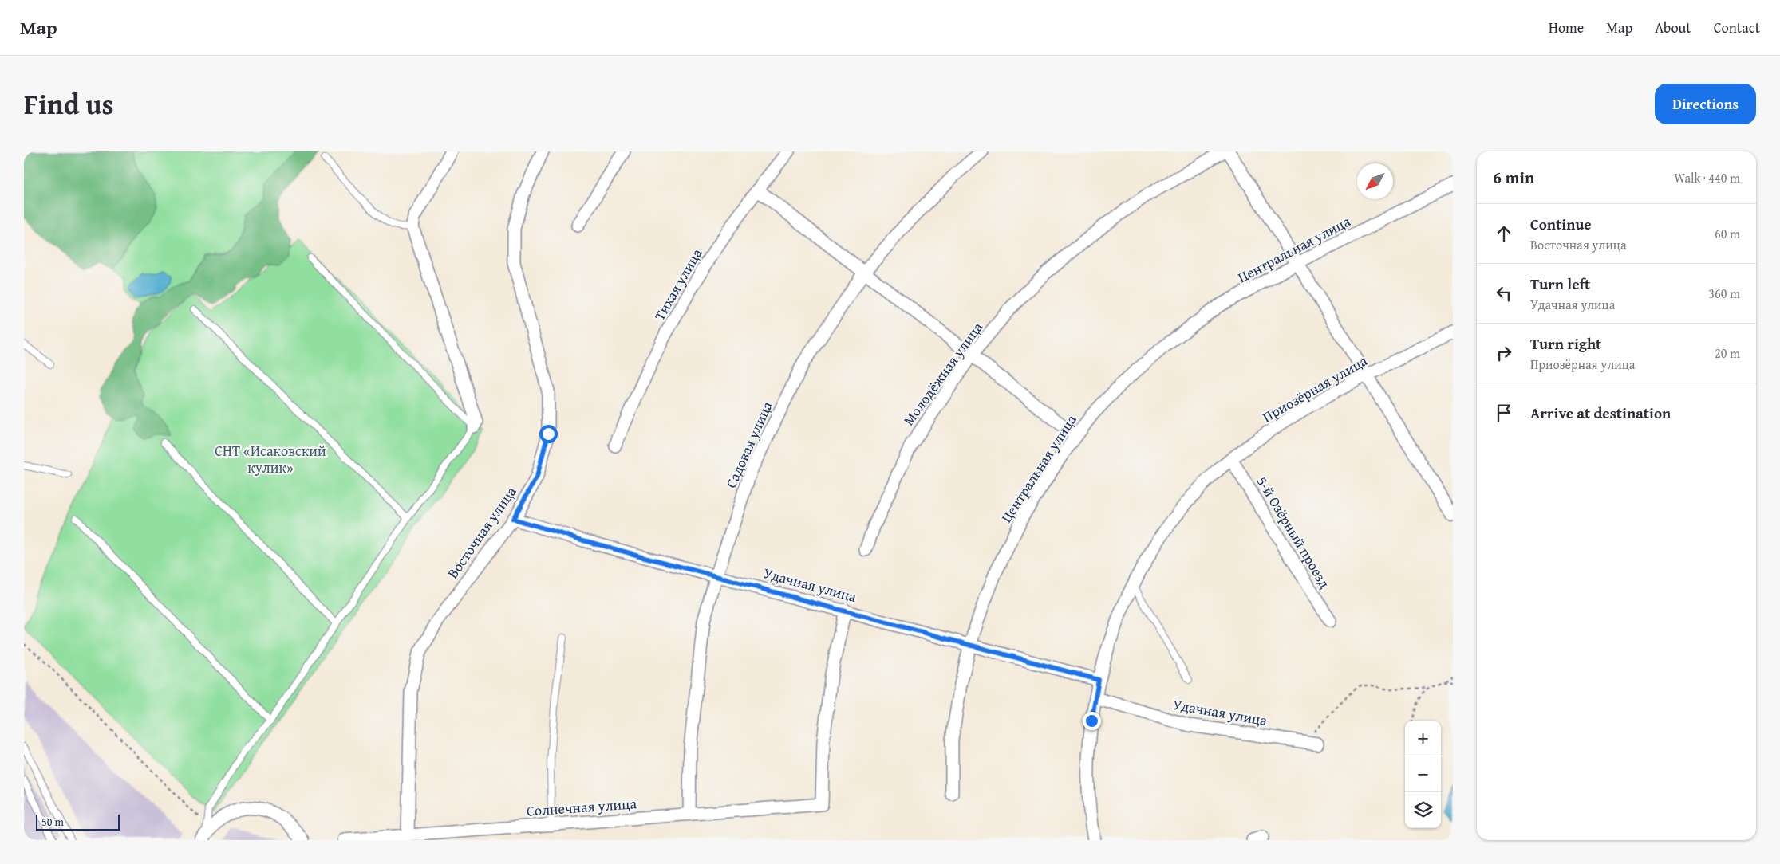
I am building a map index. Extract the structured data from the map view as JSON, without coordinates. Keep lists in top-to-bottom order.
{
  "streets": {
    "street": [
      "Центральная улица",
      "Тихая улица",
      "Молодёжная улица",
      "Приозёрная улица",
      "Садовая улица",
      "Восточная улица",
      "5-й Озёрный проезд",
      "Удачная улица",
      "Солнечная улица"
    ]
  },
  "crossings": [
    ["Центральная улица", "Удачная улица"],
    ["Приозёрная улица", "5-й Озёрный проезд"],
    ["Приозёрная улица", "Удачная улица"],
    ["Садовая улица", "Удачная улица"],
    ["Садовая улица", "Солнечная улица"],
    ["Восточная улица", "Удачная улица"],
    ["Восточная улица", "Солнечная улица"],
    ["Удачная улица", "Солнечная улица"]
  ],
  "parks": ["СНТ «Исаковский кулик»"],
  "scale_bar": "50 m",
  "north": "bottom left",
  "page": {
    "header": "Map",
    "nav": [
      "Home",
      "Map",
      "About",
      "Contact"
    ],
    "title": "Find us",
    "buttons": "Directions",
    "heading": ["6 min", "Walk · 440 m"],
    "list": [
      ["Continue", "Восточная улица", "60 m"],
      ["Turn left", "Удачная улица", "360 m"],
      ["Turn right", "Приозёрная улица", "20 m"],
      "Arrive at destination"
    ],
    "map_buttons": ["+", "−"],
    "scale": "50 m"
  }
}
